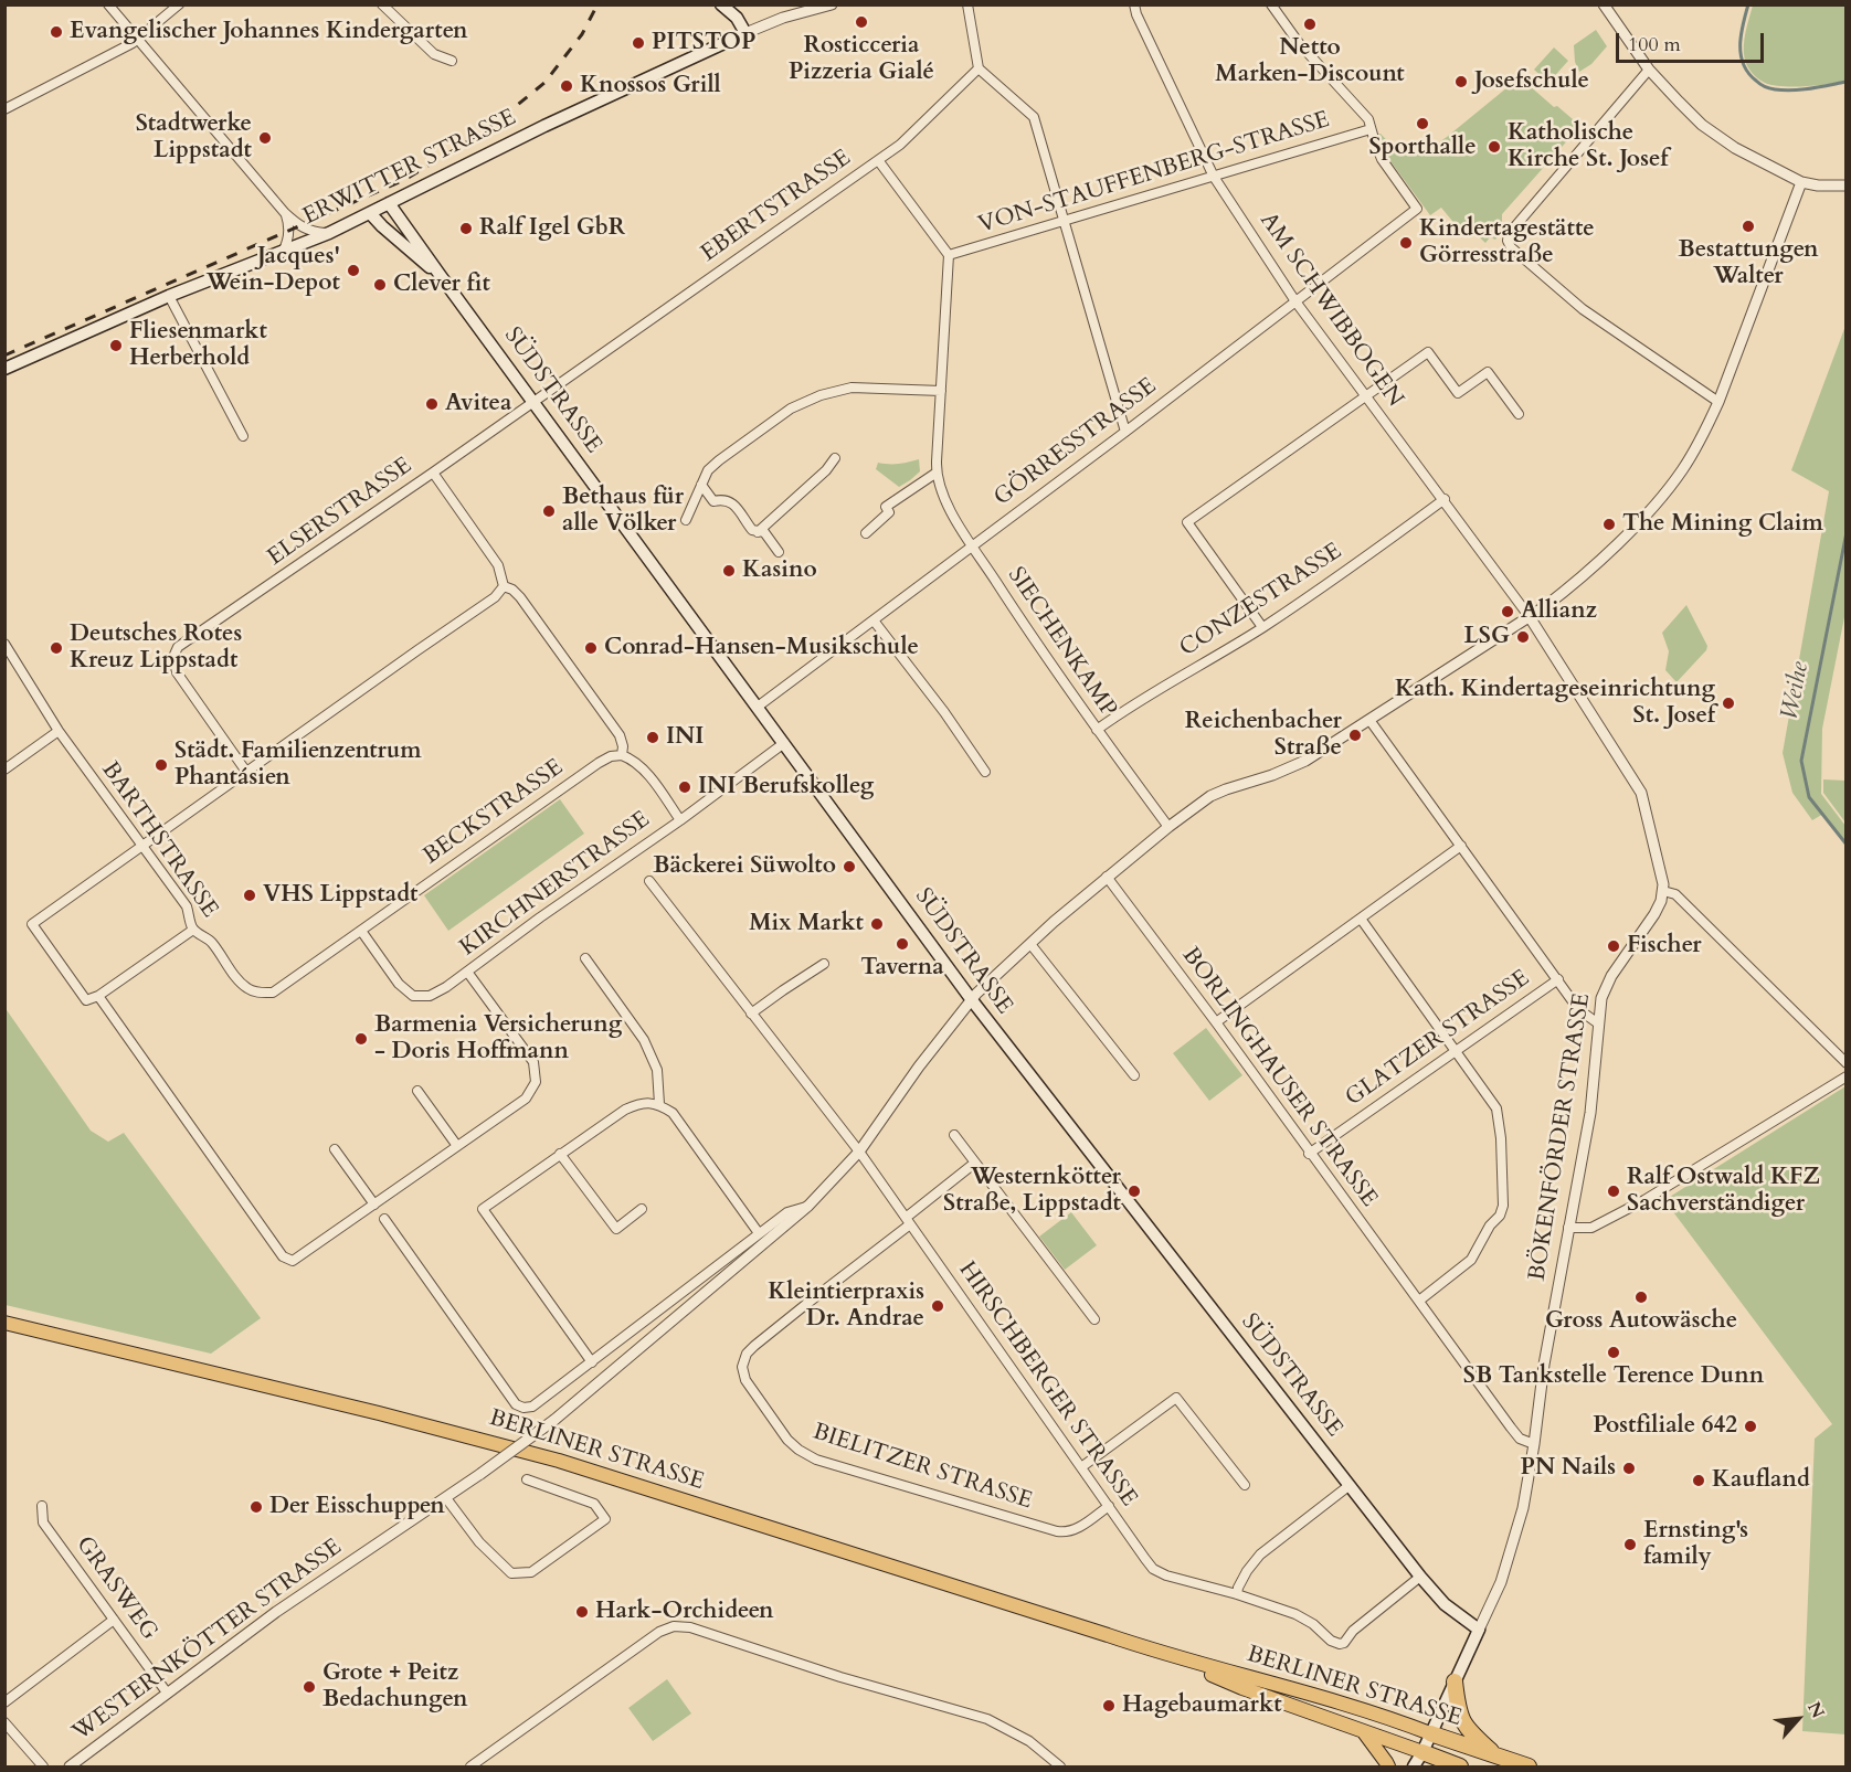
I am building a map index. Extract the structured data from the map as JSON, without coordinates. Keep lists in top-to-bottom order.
{
  "streets": {
    "highway": ["BERLINER STRASSE"],
    "main road": ["ERWITTER STRASSE", "SÜDSTRASSE", "BÖKENFÖRDER STRASSE"],
    "street": [
      "VON-STAUFFENBERG-STRASSE",
      "EBERTSTRASSE",
      "AM SCHWIBBOGEN",
      "GÖRRESSTRASSE",
      "ELSERSTRASSE",
      "CONZESTRASSE",
      "SIECHENKAMP",
      "BECKSTRASSE",
      "BARTHSTRASSE",
      "KIRCHNERSTRASSE",
      "GLATZER STRASSE",
      "BORLINGHAUSER STRASSE",
      "HIRSCHBERGER STRASSE",
      "BIELITZER STRASSE",
      "GRASWEG",
      "WESTERNKÖTTER STRASSE"
    ]
  },
  "crossings": [
    ["ERWITTER STRASSE", "SÜDSTRASSE"],
    ["VON-STAUFFENBERG-STRASSE", "AM SCHWIBBOGEN"],
    ["VON-STAUFFENBERG-STRASSE", "GÖRRESSTRASSE"],
    ["VON-STAUFFENBERG-STRASSE", "SIECHENKAMP"],
    ["EBERTSTRASSE", "SÜDSTRASSE"],
    ["EBERTSTRASSE", "ELSERSTRASSE"],
    ["AM SCHWIBBOGEN", "GÖRRESSTRASSE"],
    ["AM SCHWIBBOGEN", "CONZESTRASSE"],
    ["AM SCHWIBBOGEN", "WESTERNKÖTTER STRASSE"],
    ["SÜDSTRASSE", "GÖRRESSTRASSE"],
    ["SÜDSTRASSE", "ELSERSTRASSE"],
    ["SÜDSTRASSE", "KIRCHNERSTRASSE"],
    ["SÜDSTRASSE", "BÖKENFÖRDER STRASSE"],
    ["SÜDSTRASSE", "HIRSCHBERGER STRASSE"],
    ["SÜDSTRASSE", "WESTERNKÖTTER STRASSE"],
    ["GÖRRESSTRASSE", "SIECHENKAMP"],
    ["CONZESTRASSE", "SIECHENKAMP"],
    ["SIECHENKAMP", "WESTERNKÖTTER STRASSE"],
    ["BECKSTRASSE", "BARTHSTRASSE"],
    ["BECKSTRASSE", "KIRCHNERSTRASSE"],
    ["GLATZER STRASSE", "BORLINGHAUSER STRASSE"],
    ["BORLINGHAUSER STRASSE", "BÖKENFÖRDER STRASSE"],
    ["BORLINGHAUSER STRASSE", "WESTERNKÖTTER STRASSE"],
    ["BÖKENFÖRDER STRASSE", "BERLINER STRASSE"],
    ["HIRSCHBERGER STRASSE", "BIELITZER STRASSE"],
    ["HIRSCHBERGER STRASSE", "WESTERNKÖTTER STRASSE"],
    ["GRASWEG", "WESTERNKÖTTER STRASSE"]
  ],
  "water": ["Weihe"],
  "places": [
    "Rosticceria Pizzeria Gialé",
    "Netto Marken-Discount",
    "Evangelischer Johannes Kindergarten",
    "PITSTOP",
    "Josefschule",
    "Knossos Grill",
    "Sporthalle",
    "Stadtwerke Lippstadt",
    "Katholische Kirche St. Josef",
    "Bestattungen Walter",
    "Ralf Igel GbR",
    "Kindertagestätte Görresstraße",
    "Jacques' Wein-Depot",
    "Clever fit",
    "Fliesenmarkt Herberhold",
    "Avitea",
    "Bethaus für alle Völker",
    "The Mining Claim",
    "Kasino",
    "Allianz",
    "LSG",
    "Deutsches Rotes Kreuz Lippstadt",
    "Conrad-Hansen-Musikschule",
    "Kath. Kindertageseinrichtung St. Josef",
    "Reichenbacher Straße",
    "INI",
    "Städt. Familienzentrum Phantásien",
    "INI Berufskolleg",
    "Bäckerei Süwolto",
    "VHS Lippstadt",
    "Mix Markt",
    "Taverna",
    "Fischer",
    "Barmenia Versicherung - Doris Hoffmann",
    "Westernkötter Straße, Lippstadt",
    "Ralf Ostwald KFZ Sachverständiger",
    "Gross Autowäsche",
    "Kleintierpraxis Dr. Andrae",
    "SB Tankstelle Terence Dunn",
    "Postfiliale 642",
    "PN Nails",
    "Kaufland",
    "Der Eisschuppen",
    "Ernsting's family",
    "Hark-Orchideen",
    "Grote + Peitz Bedachungen",
    "Hagebaumarkt"
  ],
  "scale_bar": "100 m",
  "north": "top right"
}
